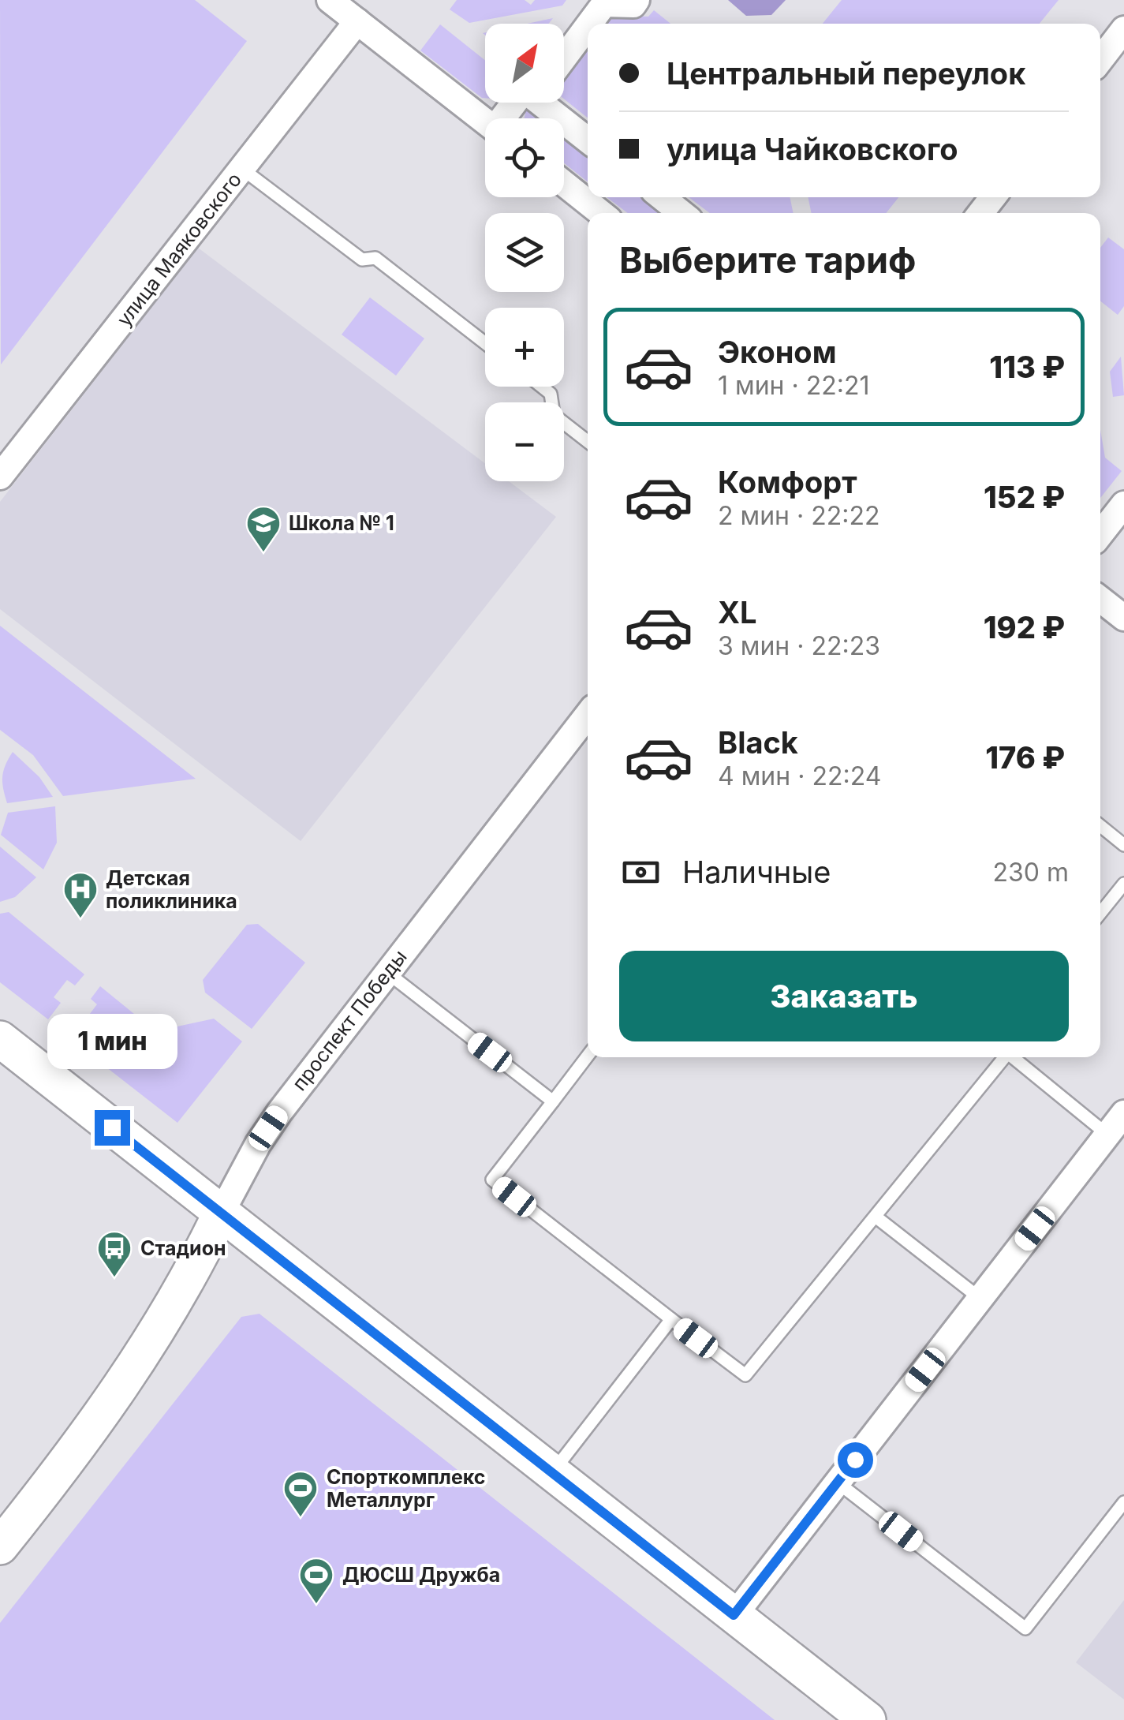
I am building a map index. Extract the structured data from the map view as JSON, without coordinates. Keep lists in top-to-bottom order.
{
  "streets": {
    "main road": ["проспект Победы"],
    "street": ["улица Маяковского"]
  },
  "places": {
    "school or university": ["Школа № 1"],
    "hospital": ["Детская поликлиника"],
    "bus stop": ["Стадион"],
    "sports": ["Спорткомплекс Металлург", "ДЮСШ Дружба"]
  },
  "north": "top right",
  "page": {
    "map_buttons": ["+", "−"],
    "banner": ["Центральный переулок", "улица Чайковского"],
    "heading": "Выберите тариф",
    "list": [
      {
        "name": "Эконом",
        "note": "1 мин · 22:21",
        "value": "113 ₽"
      },
      {
        "name": "Комфорт",
        "note": "2 мин · 22:22",
        "value": "152 ₽"
      },
      {
        "name": "XL",
        "note": "3 мин · 22:23",
        "value": "192 ₽"
      },
      {
        "name": "Black",
        "note": "4 мин · 22:24",
        "value": "176 ₽"
      }
    ],
    "pay": ["Наличные", "230 m"],
    "buttons": "Заказать",
    "bubble": "1 мин"
  }
}
